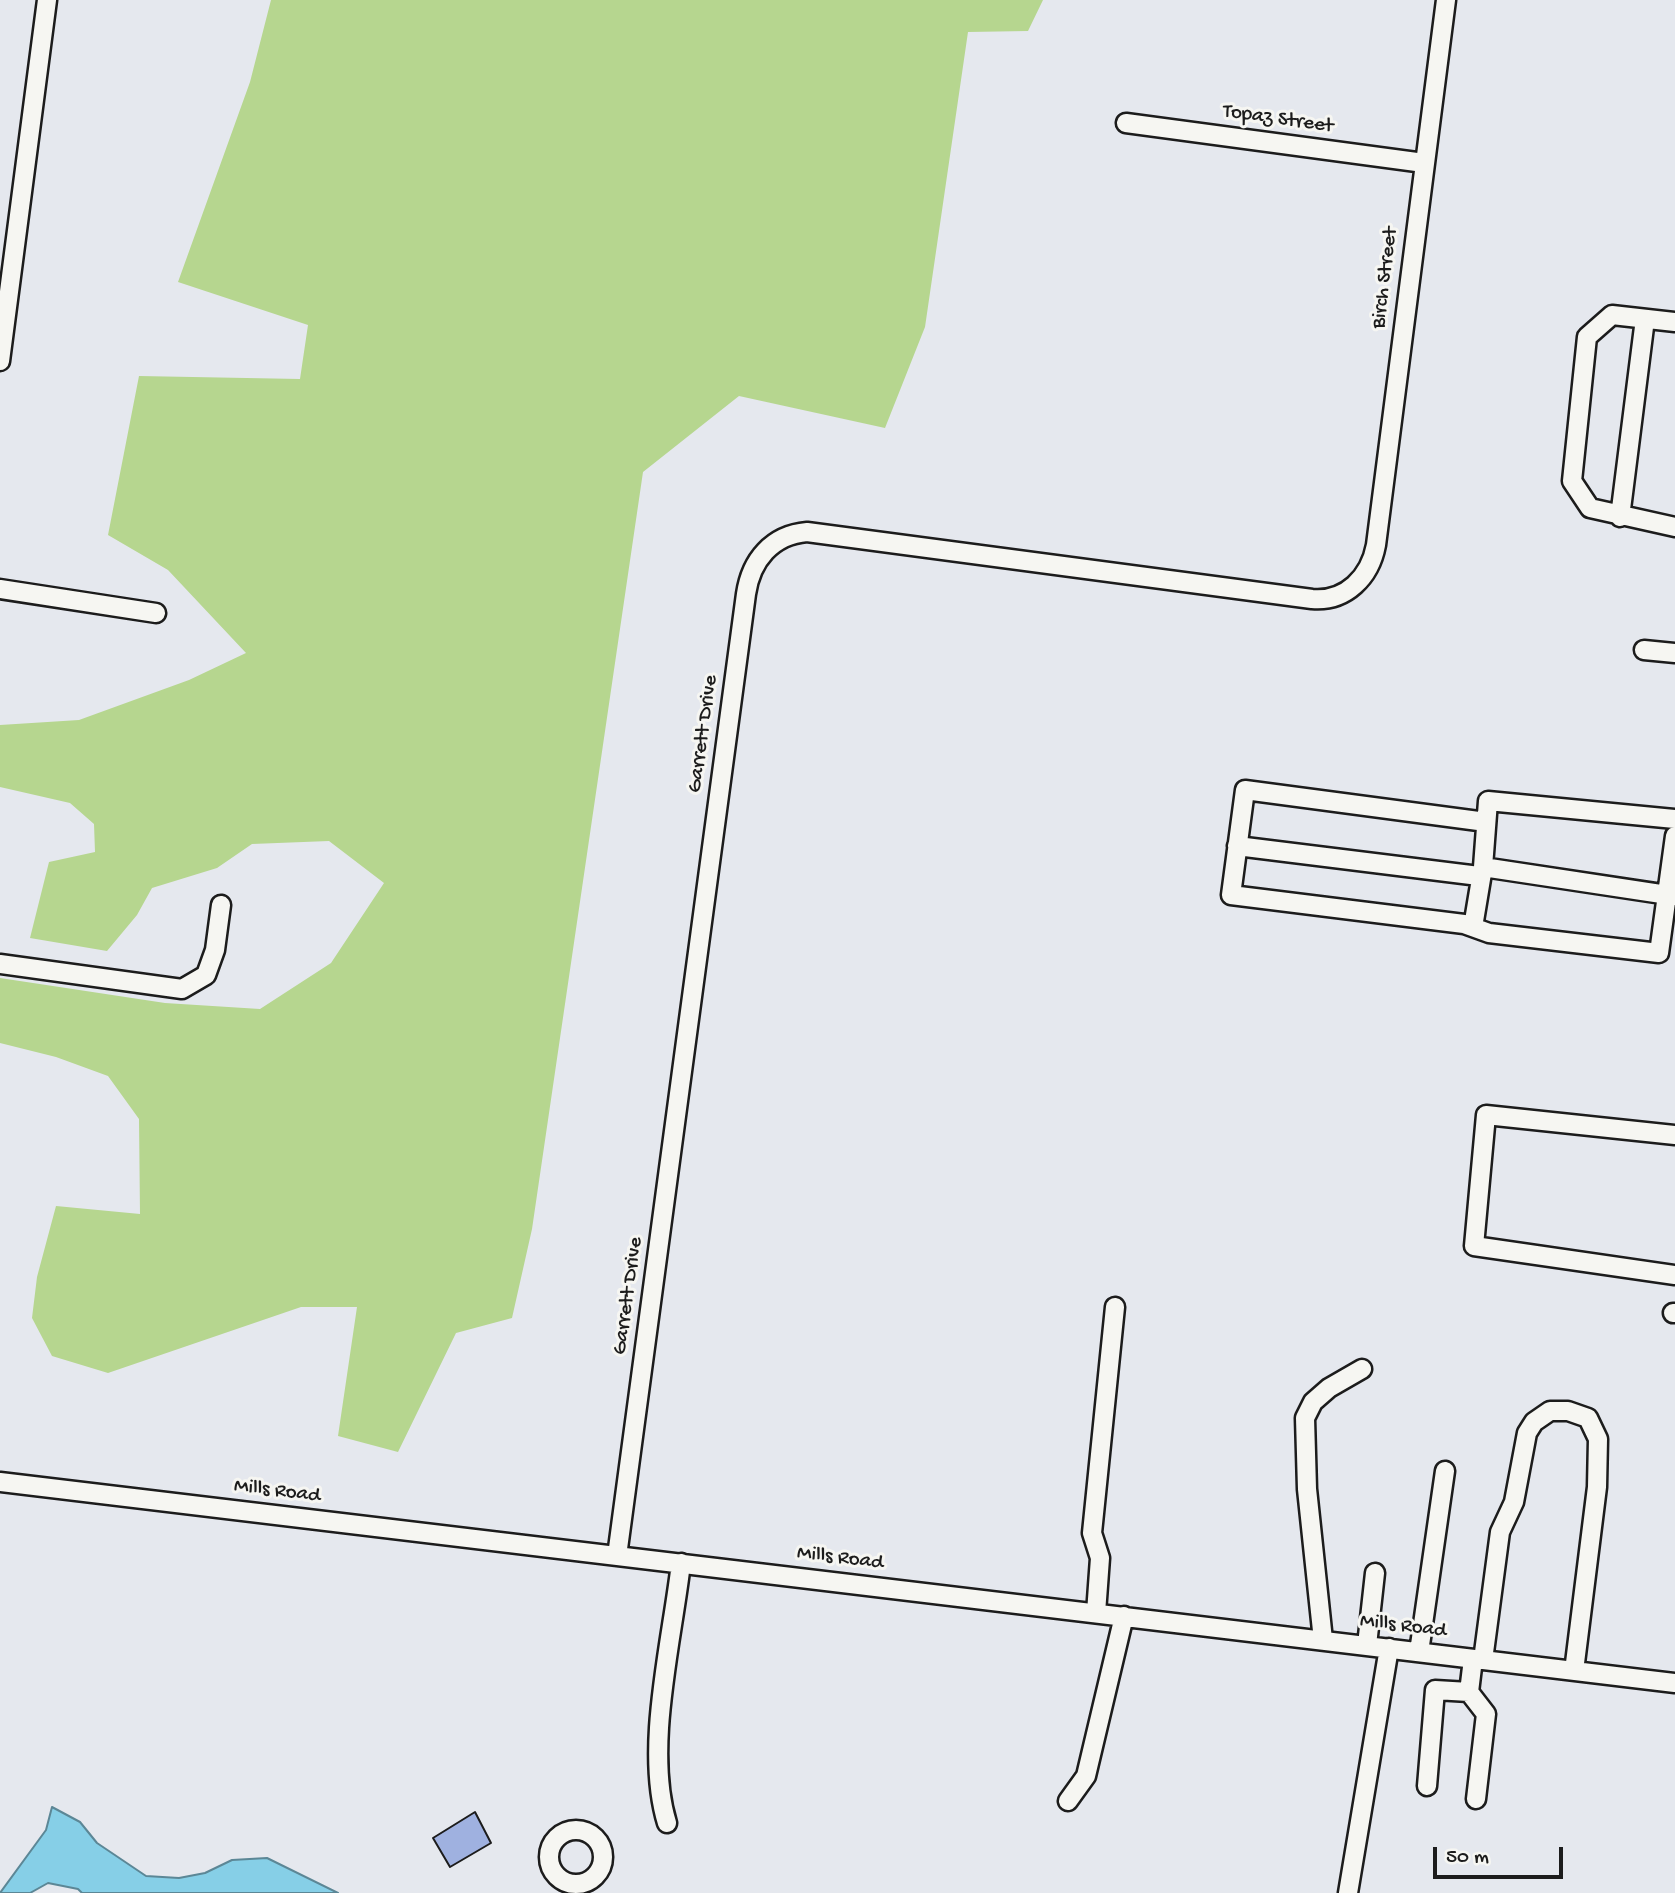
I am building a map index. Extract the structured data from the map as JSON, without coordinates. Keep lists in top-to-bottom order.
{
  "streets": {
    "street": [
      "Topaz Street",
      "Birch Street",
      "Garrett Drive",
      "Mills Road"
    ]
  },
  "crossings": [
    ["Topaz Street", "Birch Street"],
    ["Birch Street", "Garrett Drive"],
    ["Garrett Drive", "Mills Road"]
  ],
  "scale_bar": "50 m"
}
